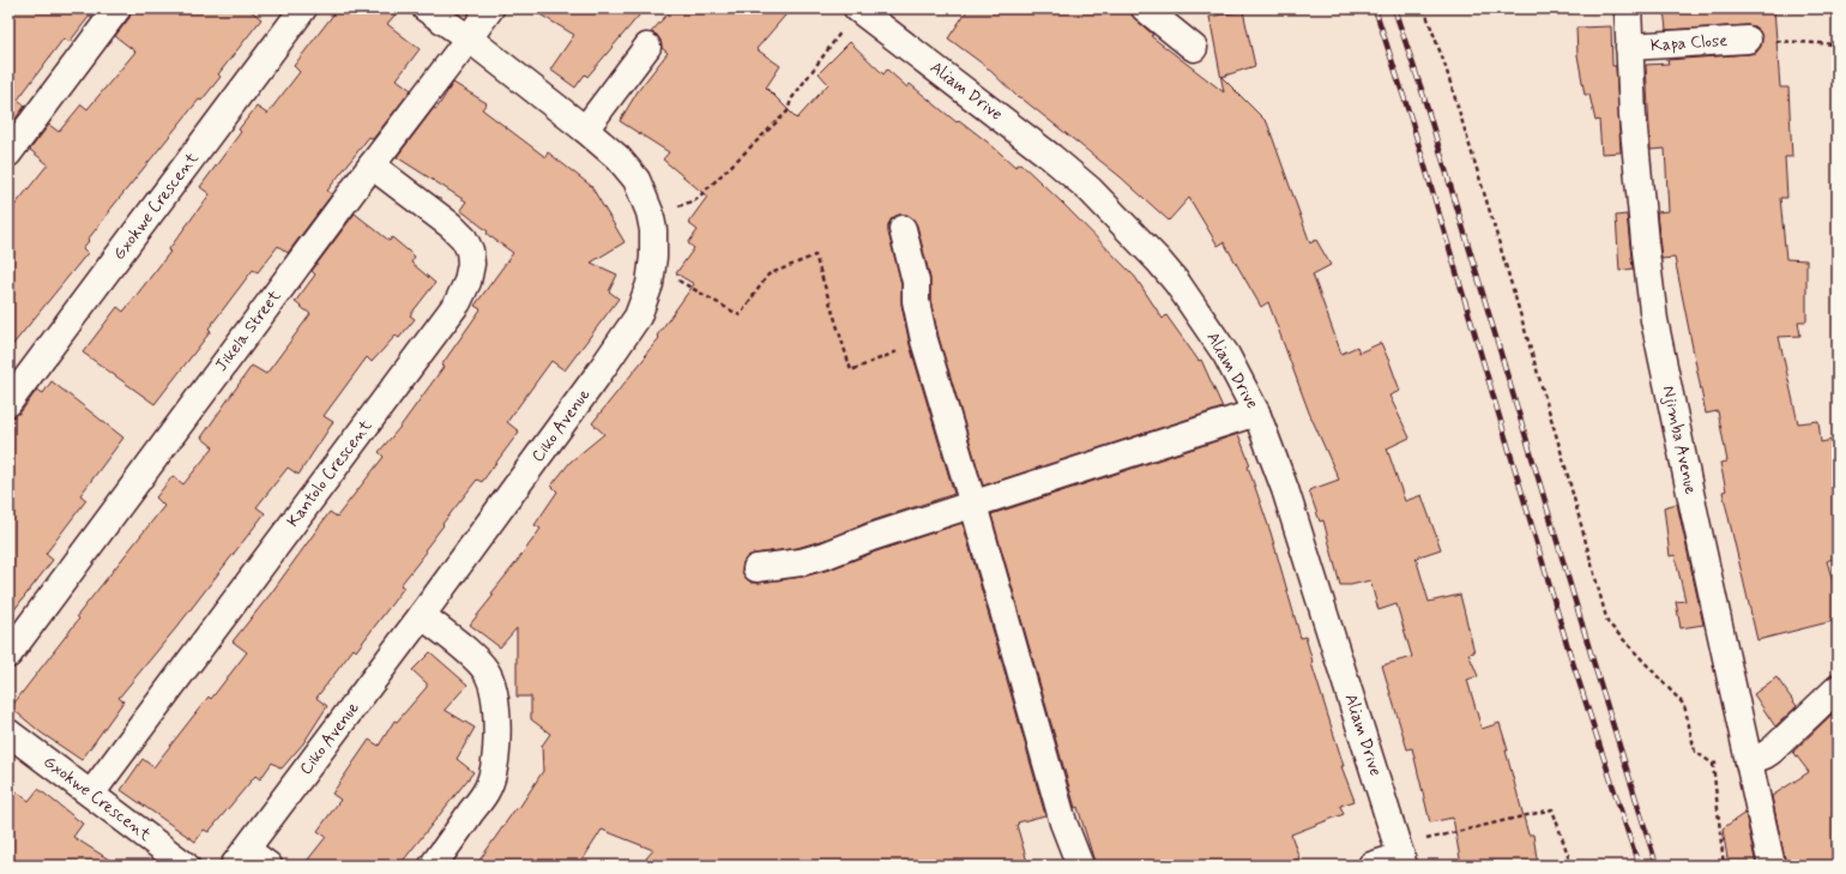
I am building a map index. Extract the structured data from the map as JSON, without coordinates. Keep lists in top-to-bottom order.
{
  "streets": {
    "street": [
      "Kapa Close",
      "Aliam Drive",
      "Gxokwe Crescent",
      "Jikela Street",
      "Ciko Avenue",
      "Njimba Avenue",
      "Kantolo Crescent"
    ]
  },
  "crossings": [
    ["Kapa Close", "Njimba Avenue"],
    ["Gxokwe Crescent", "Kantolo Crescent"],
    ["Jikela Street", "Ciko Avenue"],
    ["Jikela Street", "Kantolo Crescent"]
  ]
}
